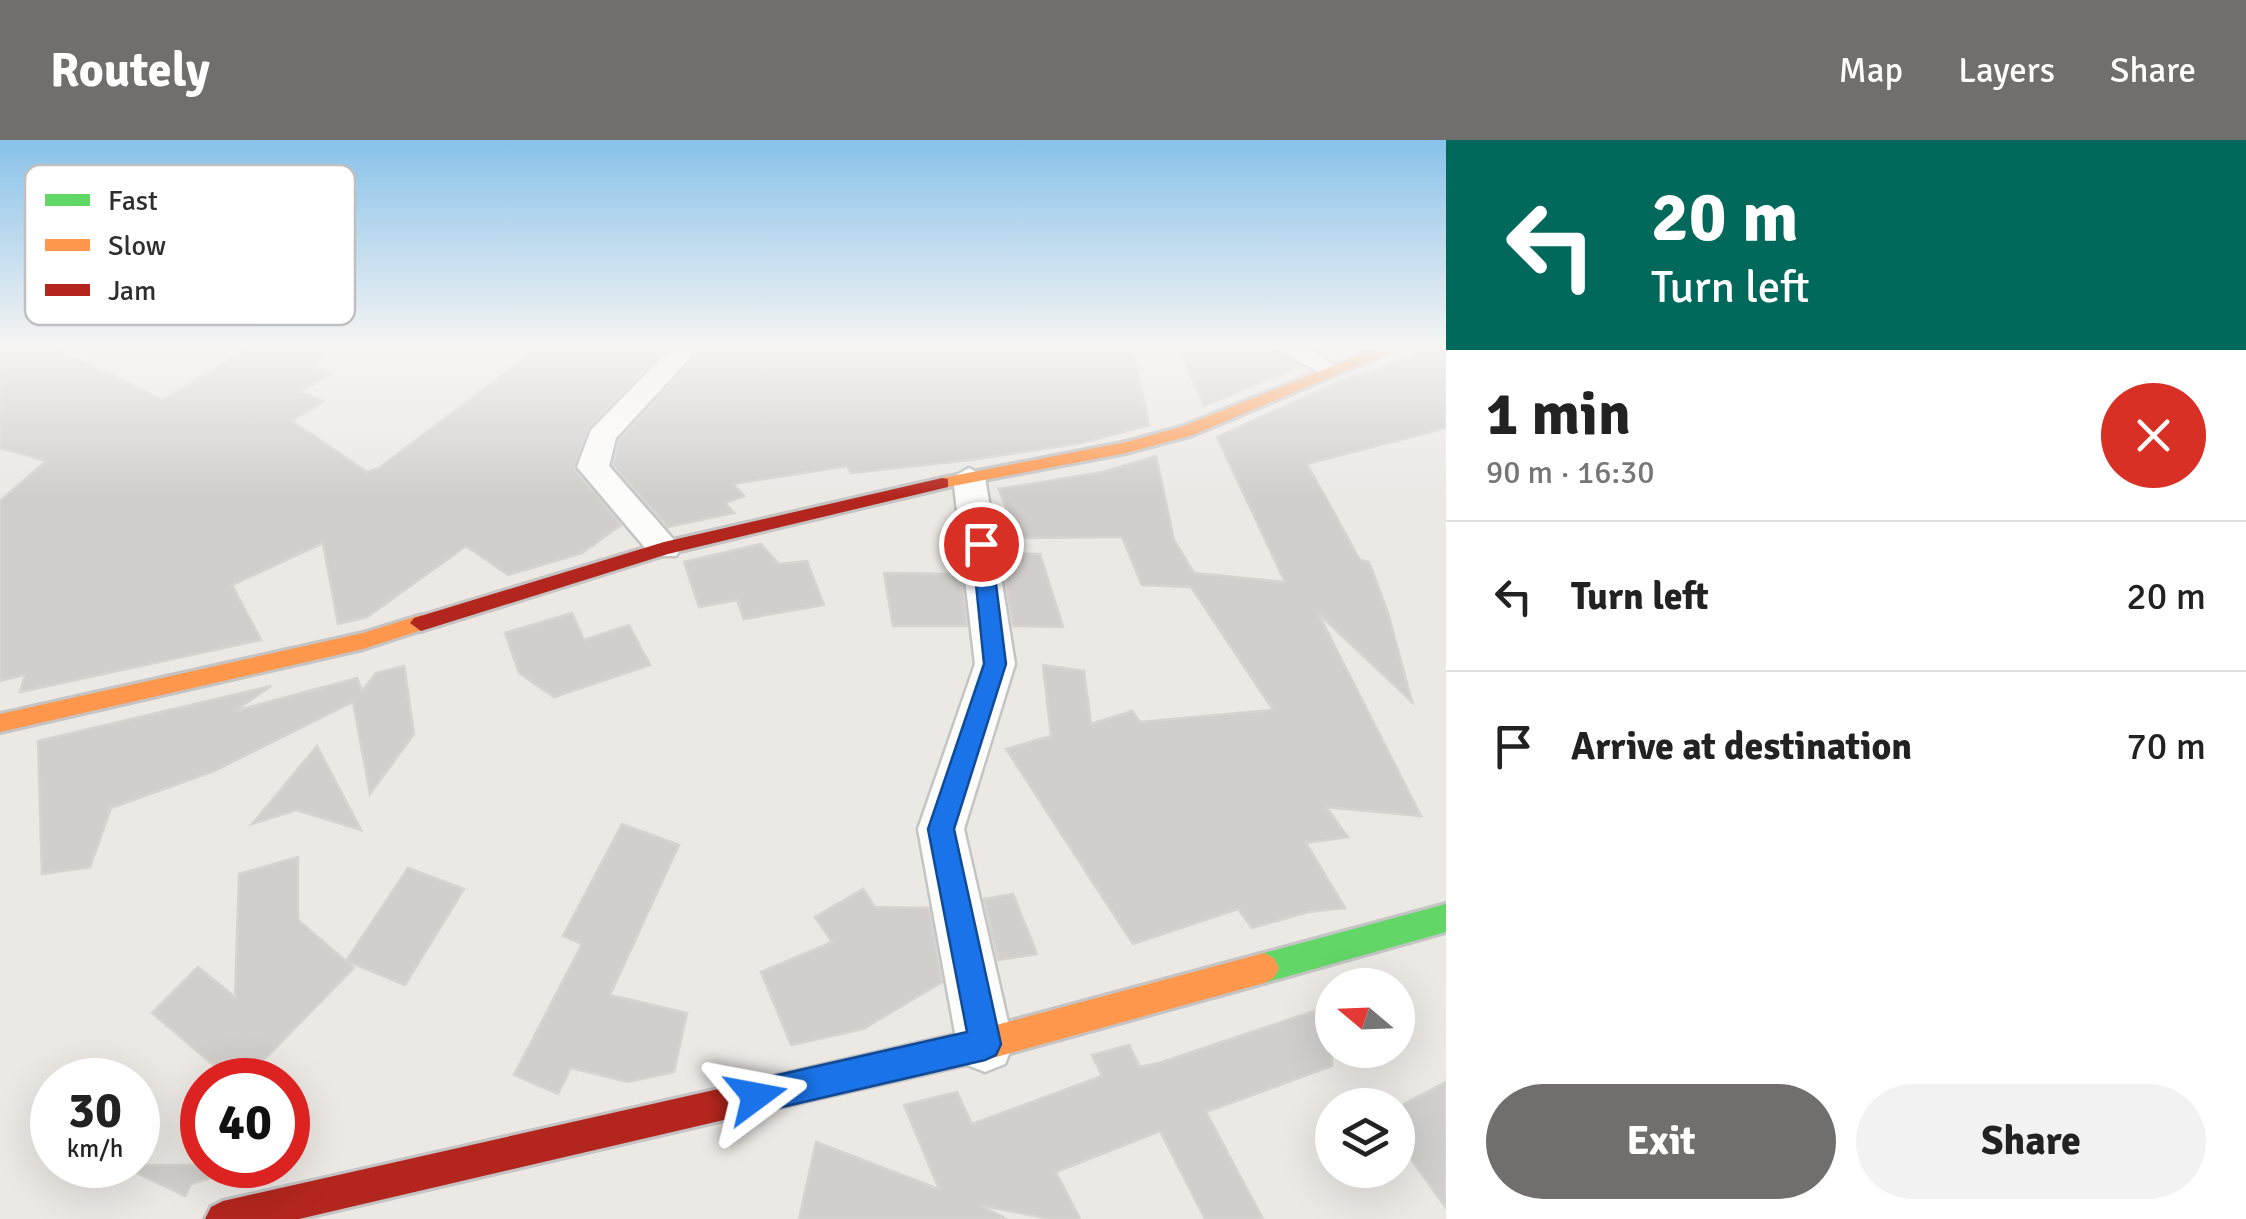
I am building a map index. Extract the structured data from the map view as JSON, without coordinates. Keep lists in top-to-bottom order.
{
  "legend": ["Fast", "Slow", "Jam"],
  "north": "left",
  "page": {
    "header": "Routely",
    "nav": ["Map", "Layers", "Share"],
    "turn": ["20 m", "Turn left"],
    "heading": ["1 min", "90 m · 16:30"],
    "list": [
      {
        "name": "Turn left",
        "value": "20 m"
      },
      {
        "name": "Arrive at destination",
        "value": "70 m"
      }
    ],
    "speed": "30 km/h",
    "limit": "40",
    "buttons": ["Exit", "Share"]
  }
}
